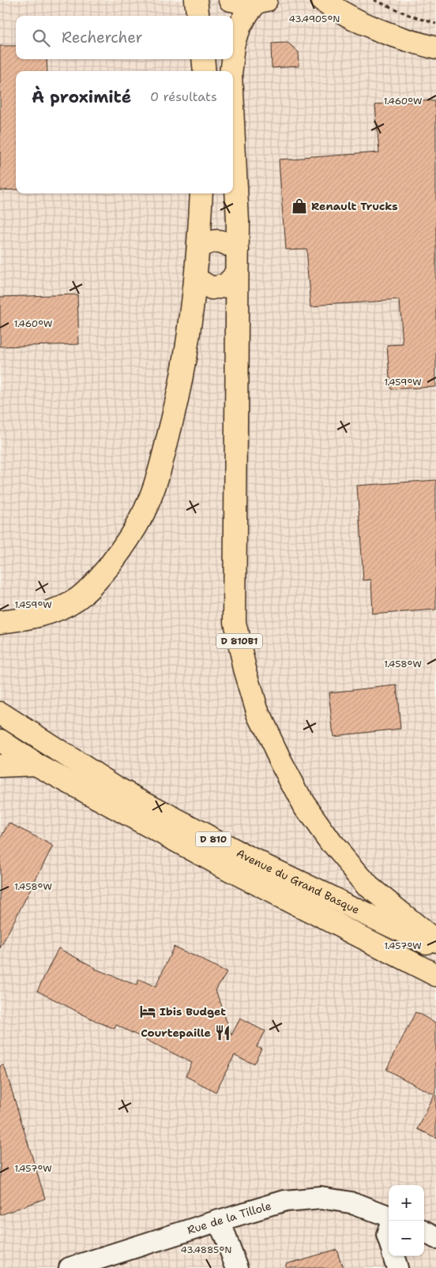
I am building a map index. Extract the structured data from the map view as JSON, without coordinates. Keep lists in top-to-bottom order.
{
  "streets": {
    "main road": ["D 810B1", "D 810", "Avenue du Grand Basque"],
    "street": ["Rue de la Tillole"]
  },
  "places": {
    "shop": ["Renault Trucks"],
    "hotel": ["Ibis Budget"],
    "restaurant": ["Courtepaille"]
  },
  "page": {
    "search": "Rechercher",
    "heading": ["À proximité", "0 résultats"],
    "map_buttons": ["+", "−"]
  },
  "coordinates": [
    "43.4905°N",
    "1.460°W",
    "1.459°W",
    "1.458°W",
    "1.457°W",
    "43.4885°N"
  ]
}
